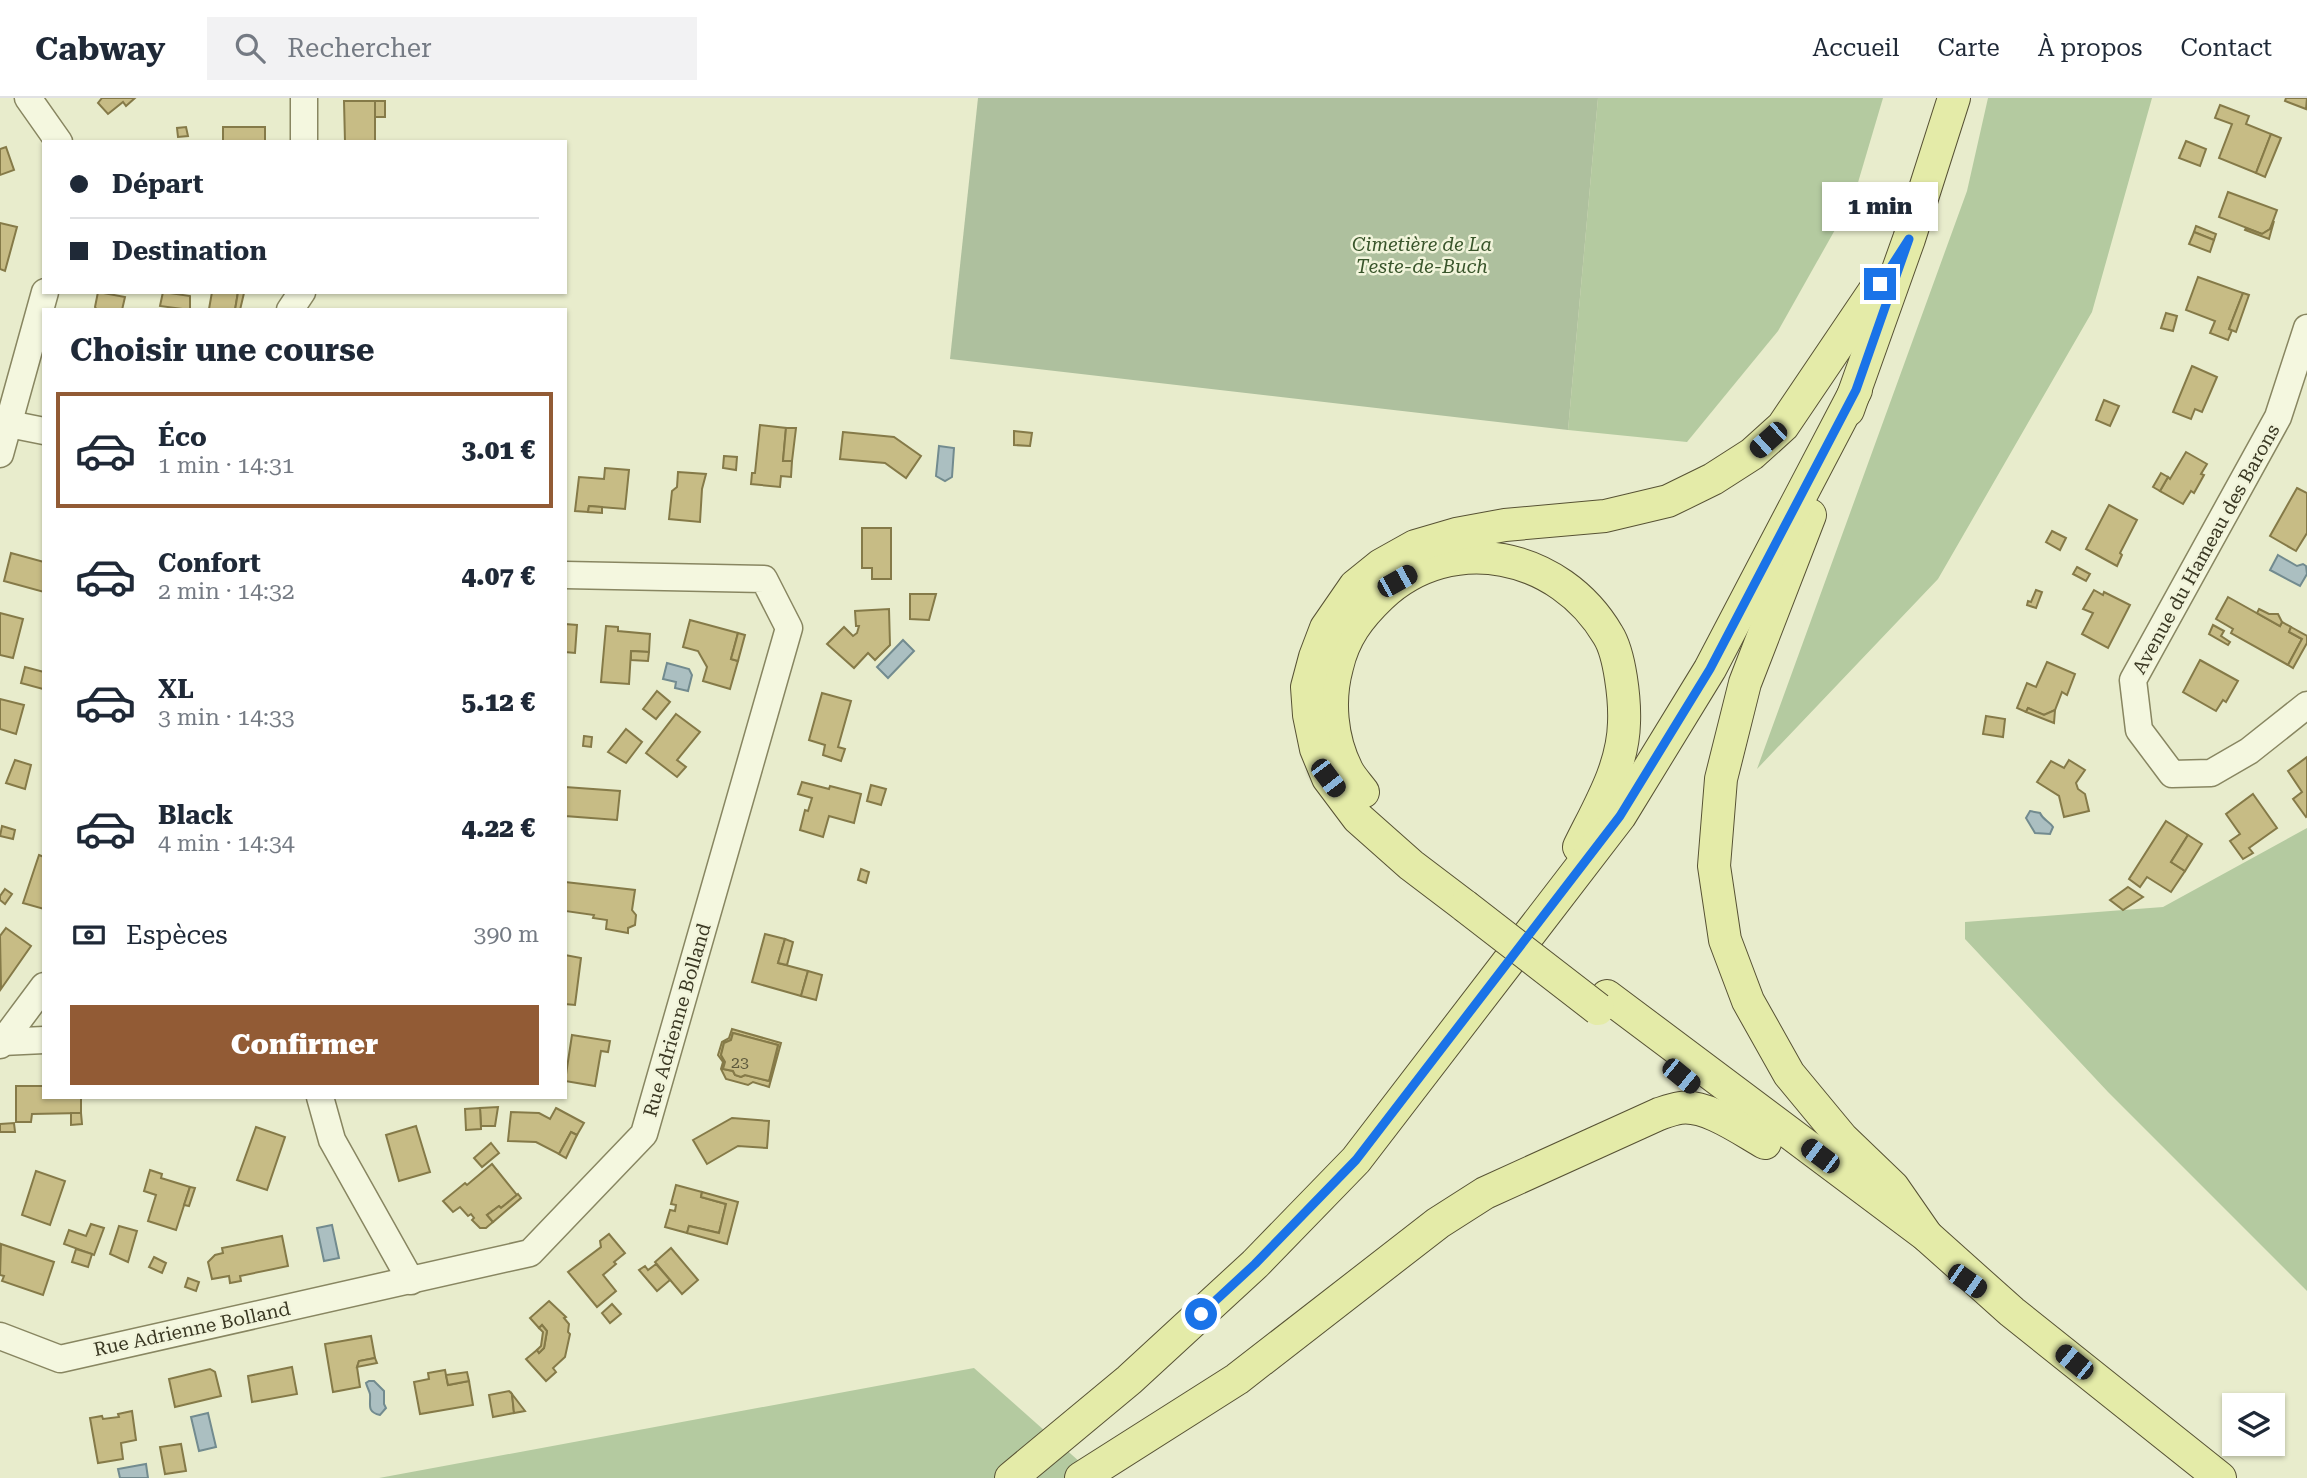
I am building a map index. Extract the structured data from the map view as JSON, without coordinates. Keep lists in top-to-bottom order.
{
  "streets": {
    "street": ["Avenue du Hameau des Barons", "Rue Adrienne Bolland"]
  },
  "parks": ["Cimetière de La Teste-de-Buch"],
  "house_numbers": ["23"],
  "page": {
    "header": "Cabway",
    "search": "Rechercher",
    "nav": [
      "Accueil",
      "Carte",
      "À propos",
      "Contact"
    ],
    "banner": ["Départ", "Destination"],
    "bubble": "1 min",
    "heading": "Choisir une course",
    "list": [
      {
        "name": "Éco",
        "note": "1 min · 14:31",
        "value": "3.01 €"
      },
      {
        "name": "Confort",
        "note": "2 min · 14:32",
        "value": "4.07 €"
      },
      {
        "name": "XL",
        "note": "3 min · 14:33",
        "value": "5.12 €"
      },
      {
        "name": "Black",
        "note": "4 min · 14:34",
        "value": "4.22 €"
      }
    ],
    "pay": ["Espèces", "390 m"],
    "buttons": "Confirmer"
  }
}
